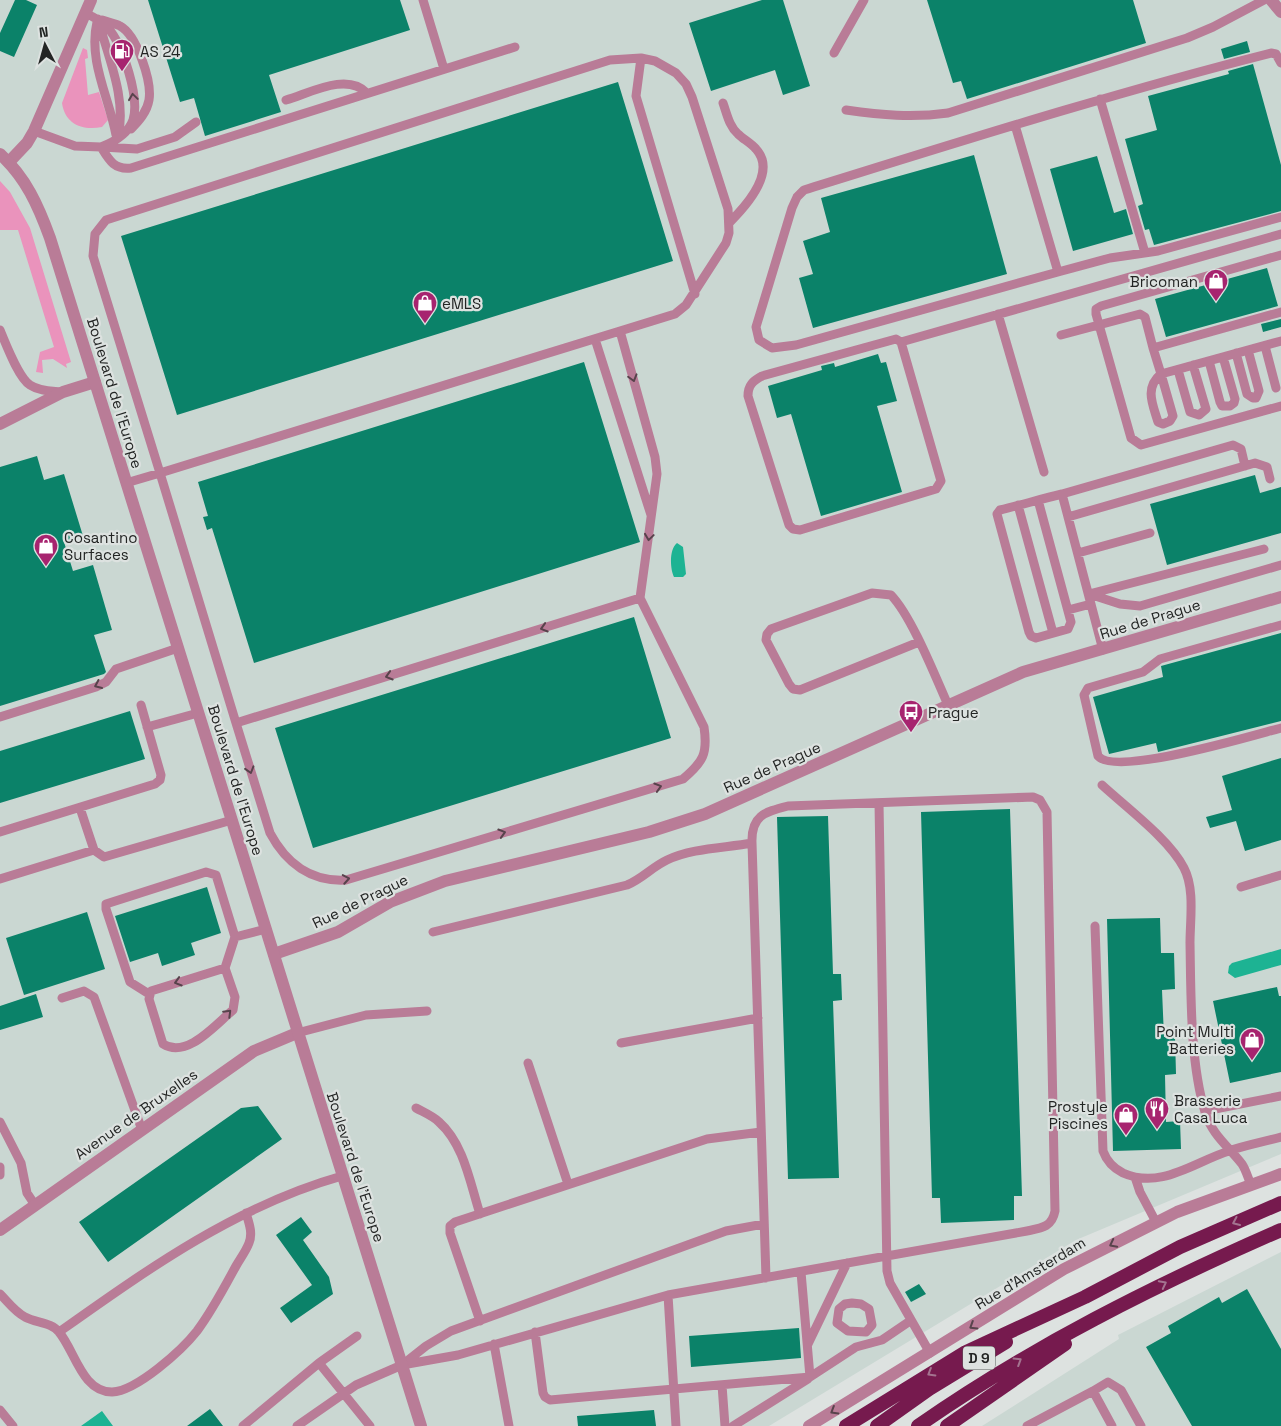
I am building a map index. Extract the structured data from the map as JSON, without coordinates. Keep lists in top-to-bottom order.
{
  "streets": {
    "highway": ["D 9"],
    "street": [
      "Boulevard de l'Europe",
      "Rue de Prague",
      "Avenue de Bruxelles",
      "Rue d'Amsterdam"
    ]
  },
  "crossings": [
    ["Boulevard de l'Europe", "Rue de Prague"],
    ["Boulevard de l'Europe", "Avenue de Bruxelles"]
  ],
  "one_way": ["Rue d'Amsterdam"],
  "places": {
    "fuel station": ["AS 24"],
    "shop": [
      "Bricoman",
      "eMLS",
      "Cosantino Surfaces",
      "Point Multi Batteries",
      "Prostyle Piscines"
    ],
    "bus stop": ["Prague"],
    "restaurant": ["Brasserie Casa Luca"]
  },
  "north": "top"
}
